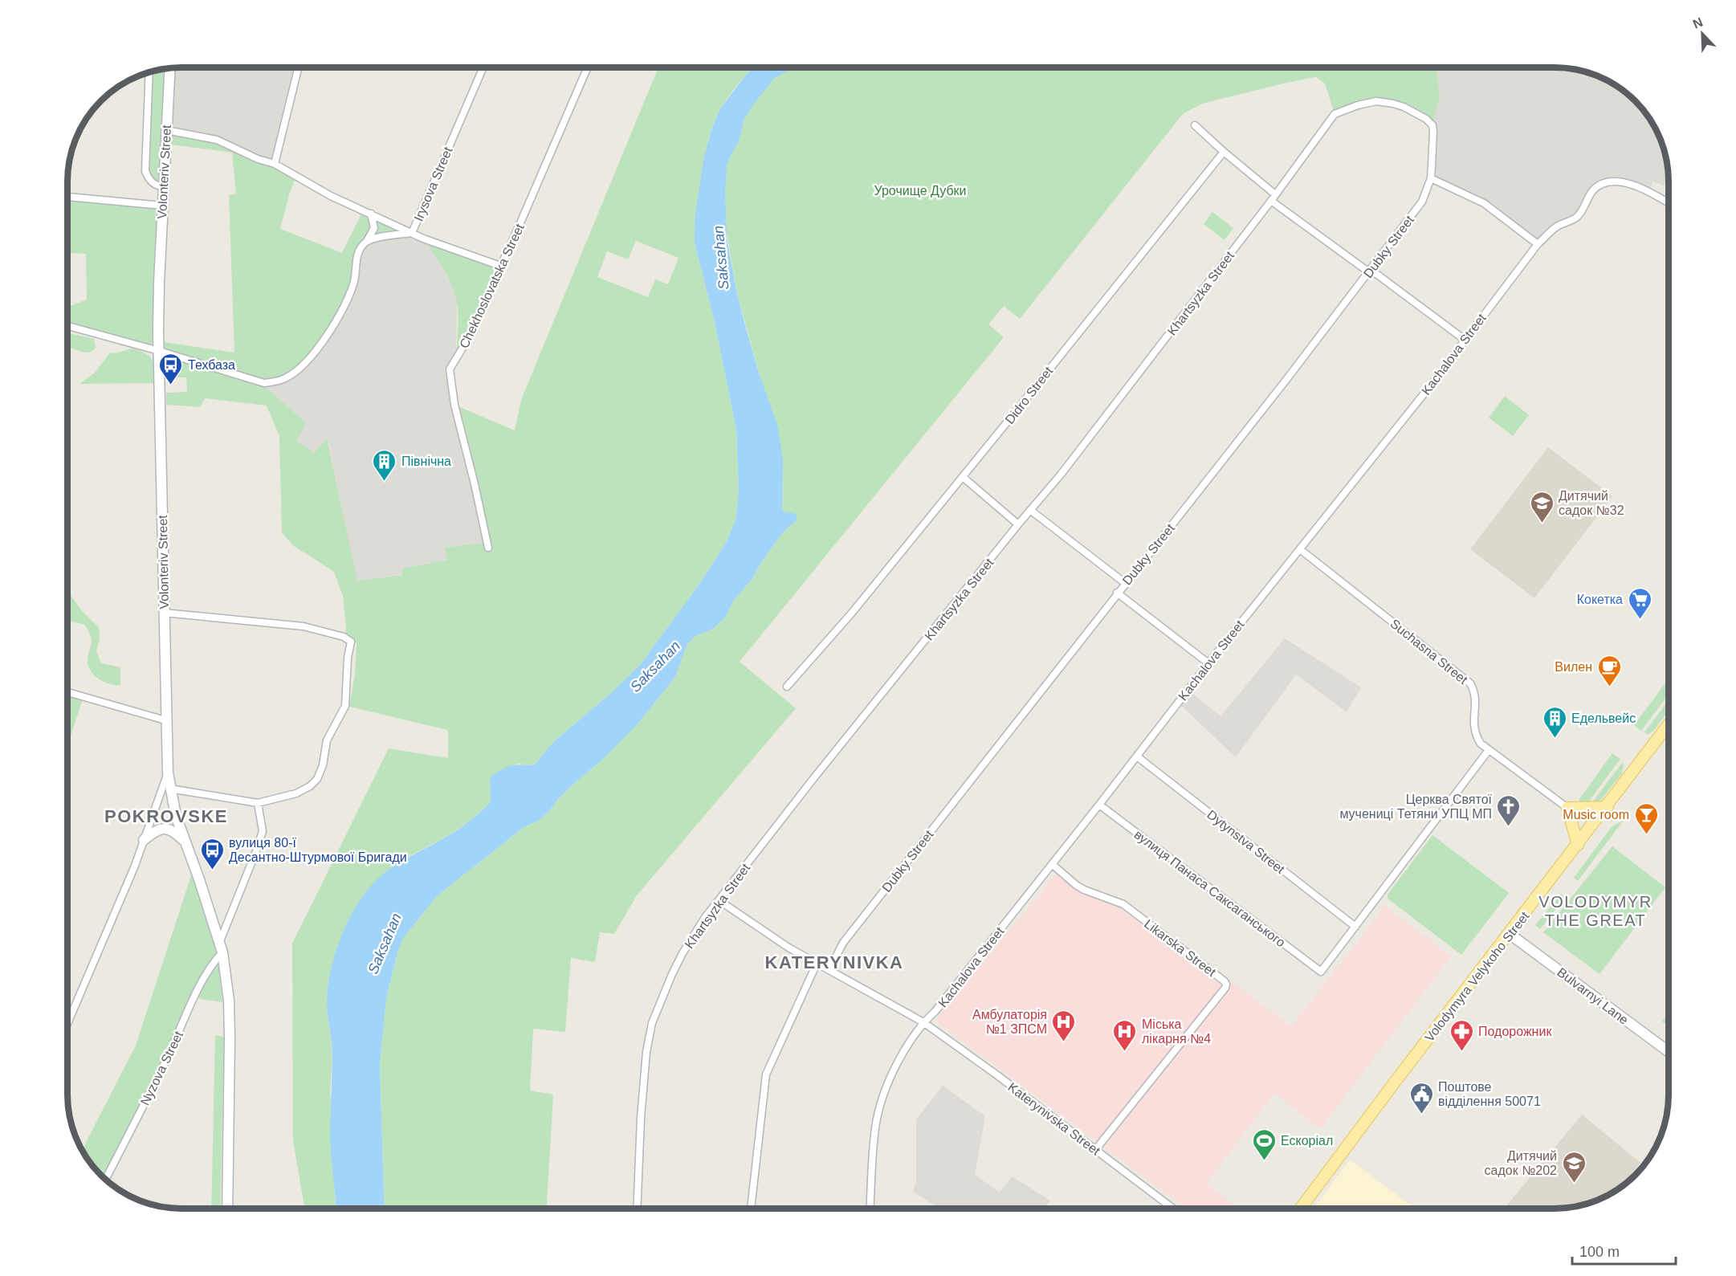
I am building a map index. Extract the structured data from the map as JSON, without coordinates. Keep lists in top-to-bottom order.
{
  "streets": {
    "main road": ["Volodymyra Velykoho Street"],
    "street": [
      "Volonteriv Street",
      "Irysova Street",
      "Dubky Street",
      "Chekhoslovatska Street",
      "Khartsyzka Street",
      "Kachalova Street",
      "Didro Street",
      "Suchasna Street",
      "Dytynstva Street",
      "вулиця Панаса Саксаганського",
      "Likarska Street",
      "Bulvarnyi Lane",
      "Nyzova Street",
      "Katerynivska Street"
    ]
  },
  "crossings": [
    ["Dubky Street", "Khartsyzka Street"],
    ["Kachalova Street", "Suchasna Street"],
    ["Kachalova Street", "Dytynstva Street"],
    ["Kachalova Street", "вулиця Панаса Саксаганського"],
    ["Kachalova Street", "Likarska Street"],
    ["Kachalova Street", "Katerynivska Street"],
    ["Dytynstva Street", "вулиця Панаса Саксаганського"],
    ["Likarska Street", "Katerynivska Street"],
    ["Volodymyra Velykoho Street", "Bulvarnyi Lane"]
  ],
  "districts": ["POKROVSKE", "VOLODYMYR THE GREAT", "KATERYNIVKA"],
  "water": ["Saksahan"],
  "parks": ["Урочище Дубки"],
  "places": {
    "bus stop": ["Техбаза", "вулиця 80-ї Десантно-Штурмової Бригади"],
    "building": ["Північна", "Едельвейс"],
    "school or university": ["Дитячий садок №32", "Дитячий садок №202"],
    "supermarket": ["Кокетка"],
    "cafe": ["Вилен"],
    "church": ["Церква Святої мучениці Тетяни УПЦ МП"],
    "bar": ["Music room"],
    "hospital": ["Амбулаторія №1 ЗПСМ", "Міська лікарня №4"],
    "pharmacy": ["Подорожник"],
    "public building": ["Поштове відділення 50071"],
    "sports": ["Ескоріал"]
  },
  "scale_bar": "100 m",
  "north": "top left"
}
